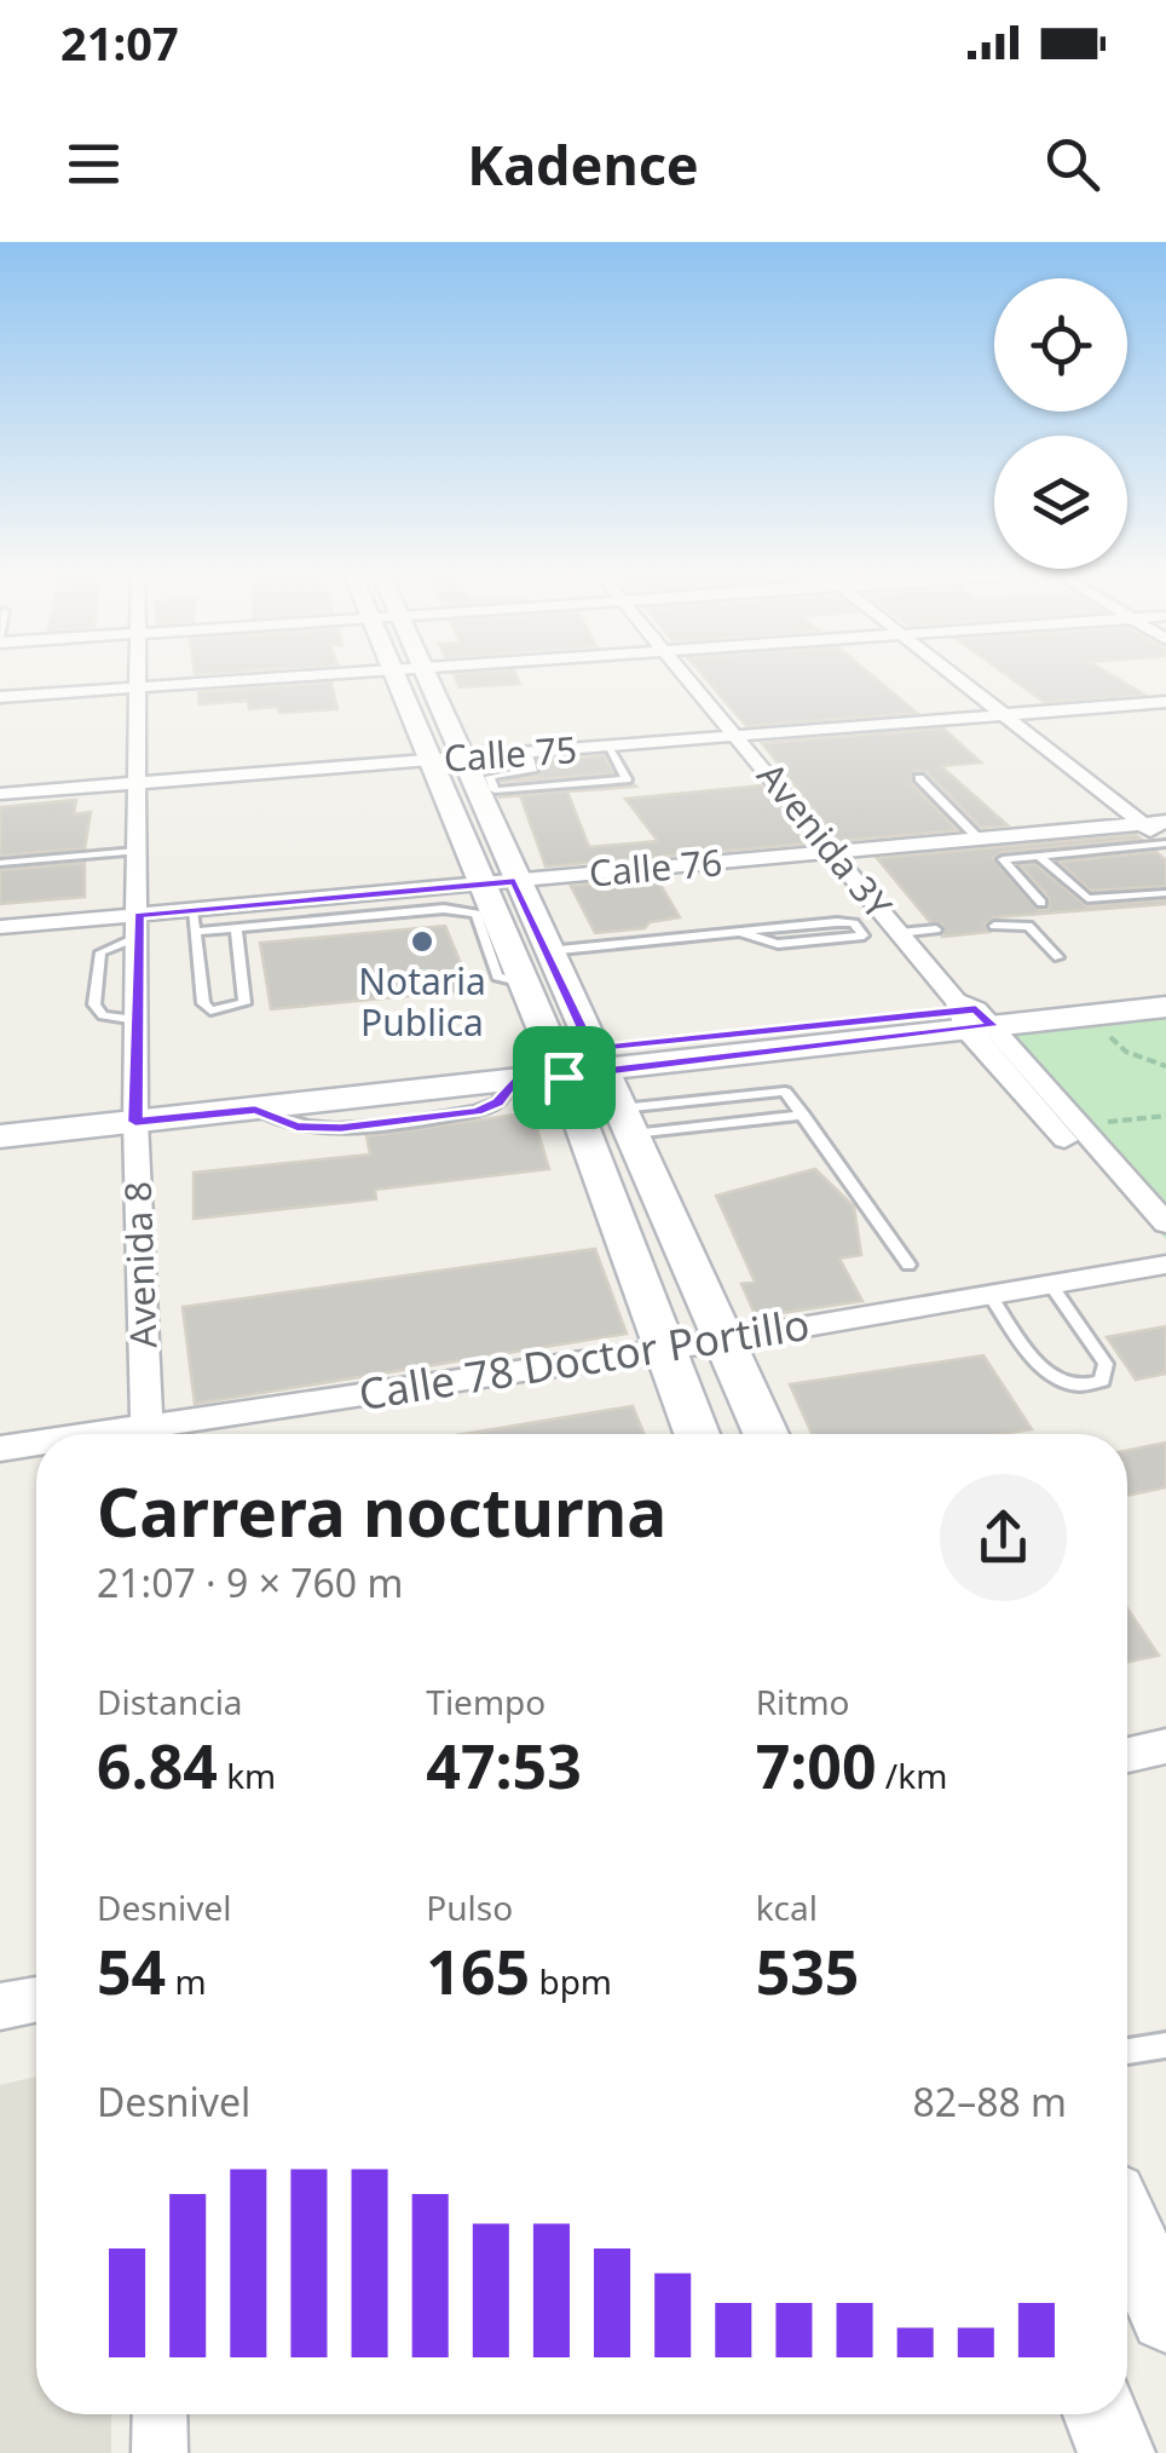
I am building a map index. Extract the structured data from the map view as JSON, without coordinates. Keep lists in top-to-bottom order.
{
  "streets": {
    "street": [
      "Calle 75",
      "Avenida 3Y",
      "Calle 76",
      "Avenida 8",
      "Calle 78 Doctor Portillo"
    ]
  },
  "crossings": [
    ["Calle 75", "Avenida 3Y"],
    ["Calle 75", "Avenida 8"],
    ["Avenida 3Y", "Calle 76"],
    ["Calle 76", "Avenida 8"]
  ],
  "places": ["Notaria Publica"],
  "page": {
    "status": "21:07",
    "header": "Kadence",
    "heading": ["Carrera nocturna", "21:07 · 9 × 760 m"],
    "stats": [
      ["Distancia", "6.84 km"],
      ["Tiempo", "47:53"],
      ["Ritmo", "7:00 /km"],
      ["Desnivel", "54 m"],
      ["Pulso", "165 bpm"],
      ["kcal", "535"]
    ],
    "chart": ["Desnivel", "82–88 m"]
  }
}
